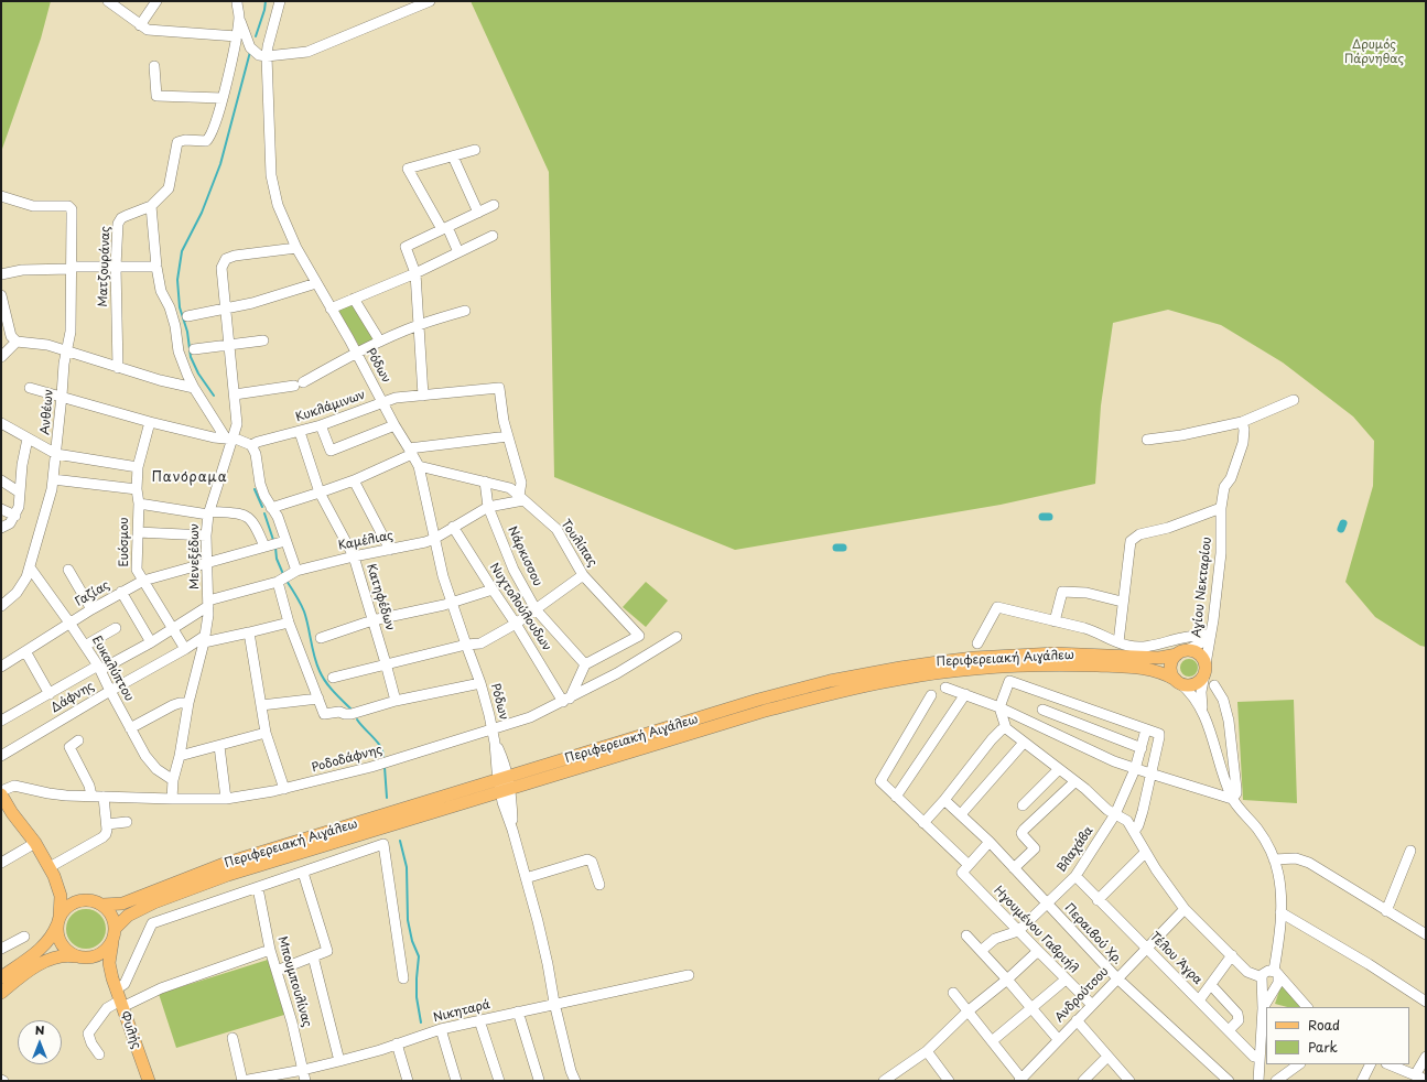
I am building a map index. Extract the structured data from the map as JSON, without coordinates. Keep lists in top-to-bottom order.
{
  "streets": {
    "main road": ["Περιφερειακή Αιγάλεω", "Φυλής"],
    "street": [
      "Ματζουράνας",
      "Ρόδων",
      "Κυκλάμινων",
      "Ανθέων",
      "Καμέλιας",
      "Ευόσμου",
      "Τουλίπας",
      "Μενεξέδων",
      "Νάρκισσου",
      "Αγίου Νεκταρίου",
      "Γαζίας",
      "Κατηφέδων",
      "Νυχτολούλουδων",
      "Ευκαλύπτου",
      "Δάφνης",
      "Ροδοδάφνης",
      "Βλαχάβα",
      "Ηγουμένου Γαβριήλ",
      "Περαιβού Χρ.",
      "Τέλου Άγρα",
      "Μπουμπουλίνας",
      "Ανδρούτσου",
      "Νικηταρά"
    ]
  },
  "crossings": [
    ["Ρόδων", "Κυκλάμινων"],
    ["Ρόδων", "Καμέλιας"],
    ["Ρόδων", "Μενεξέδων"],
    ["Ρόδων", "Περιφερειακή Αιγάλεω"],
    ["Ρόδων", "Ροδοδάφνης"],
    ["Ρόδων", "Νικηταρά"],
    ["Κυκλάμινων", "Κατηφέδων"],
    ["Ανθέων", "Ευκαλύπτου"],
    ["Καμέλιας", "Ευόσμου"],
    ["Καμέλιας", "Τουλίπας"],
    ["Καμέλιας", "Μενεξέδων"],
    ["Καμέλιας", "Νάρκισσου"],
    ["Καμέλιας", "Κατηφέδων"],
    ["Καμέλιας", "Νυχτολούλουδων"],
    ["Καμέλιας", "Ευκαλύπτου"],
    ["Ευόσμου", "Γαζίας"],
    ["Ευόσμου", "Δάφνης"],
    ["Τουλίπας", "Νάρκισσου"],
    ["Μενεξέδων", "Γαζίας"],
    ["Μενεξέδων", "Ευκαλύπτου"],
    ["Μενεξέδων", "Δάφνης"],
    ["Μενεξέδων", "Ροδοδάφνης"],
    ["Αγίου Νεκταρίου", "Περιφερειακή Αιγάλεω"],
    ["Γαζίας", "Ευκαλύπτου"],
    ["Νυχτολούλουδων", "Ροδοδάφνης"],
    ["Περιφερειακή Αιγάλεω", "Φυλής"],
    ["Ευκαλύπτου", "Δάφνης"],
    ["Βλαχάβα", "Ηγουμένου Γαβριήλ"],
    ["Βλαχάβα", "Περαιβού Χρ."],
    ["Βλαχάβα", "Τέλου Άγρα"],
    ["Ηγουμένου Γαβριήλ", "Ανδρούτσου"],
    ["Περαιβού Χρ.", "Ανδρούτσου"],
    ["Τέλου Άγρα", "Ανδρούτσου"],
    ["Μπουμπουλίνας", "Νικηταρά"]
  ],
  "districts": ["Πανόραμα"],
  "parks": ["Δρυμός Πάρνηθας"],
  "legend": ["Road", "Park"],
  "north": "top"
}
